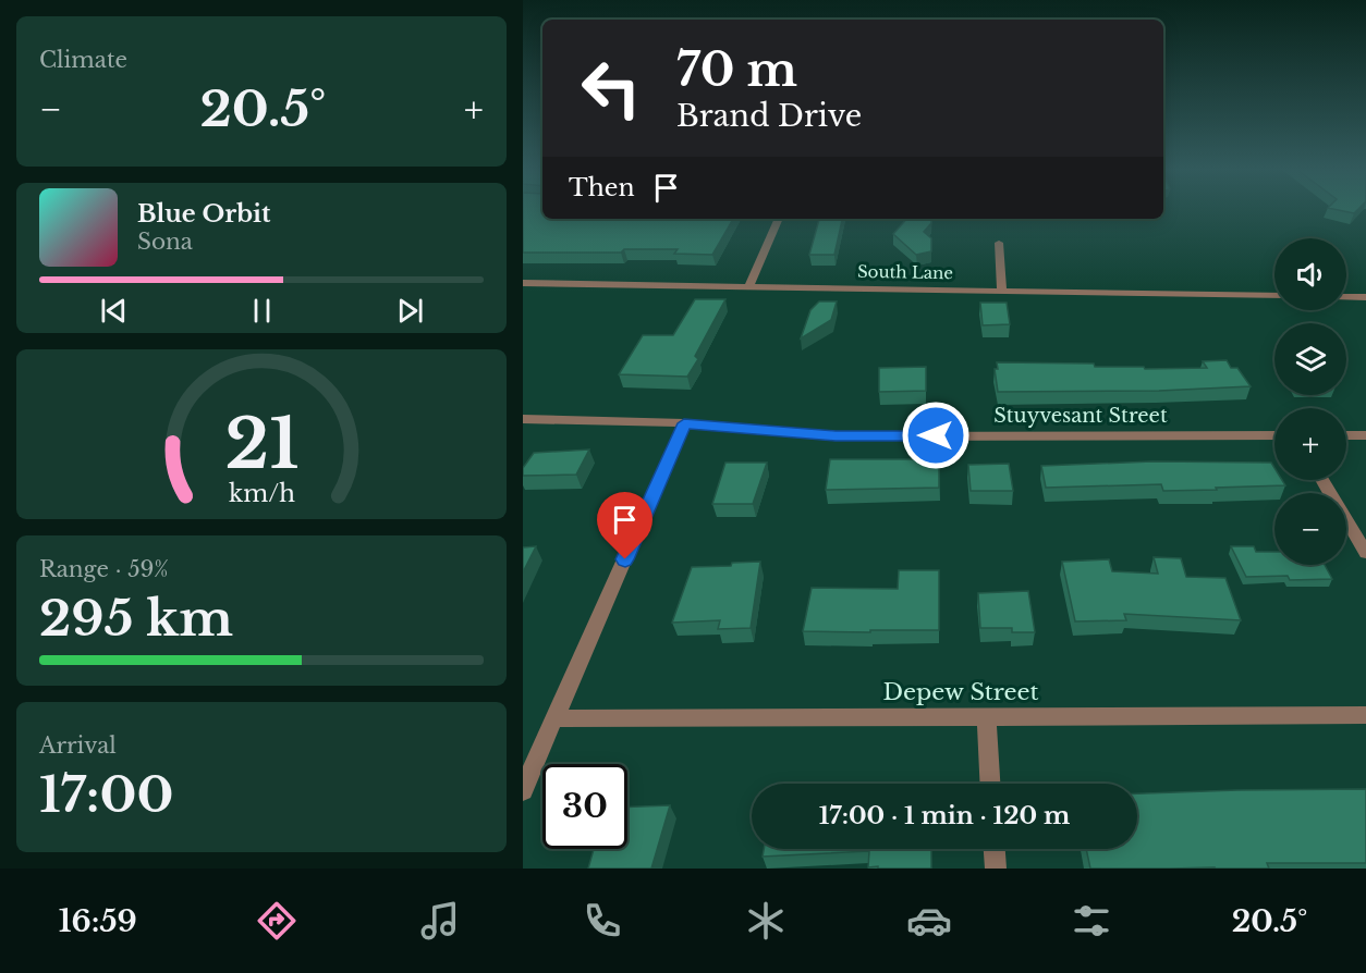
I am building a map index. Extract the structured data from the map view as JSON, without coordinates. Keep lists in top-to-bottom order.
{
  "streets": {
    "street": ["South Lane", "Stuyvesant Street", "Depew Street"]
  },
  "page": {
    "tile": [
      "Climate",
      ["Range · 59%", "295 km"],
      ["Arrival", "17:00"]
    ],
    "turn": ["70 m", "Brand Drive"],
    "heat": ["−", "20.5°", "+"],
    "then": "Then",
    "song": ["Blue Orbit", "Sona"],
    "map_buttons": ["+", "−"],
    "limit": "30",
    "trip": "17:00 · 1 min · 120 m",
    "tabs": ["16:59", "20.5°"],
    "gauge": ["21", "km/h"]
  }
}
